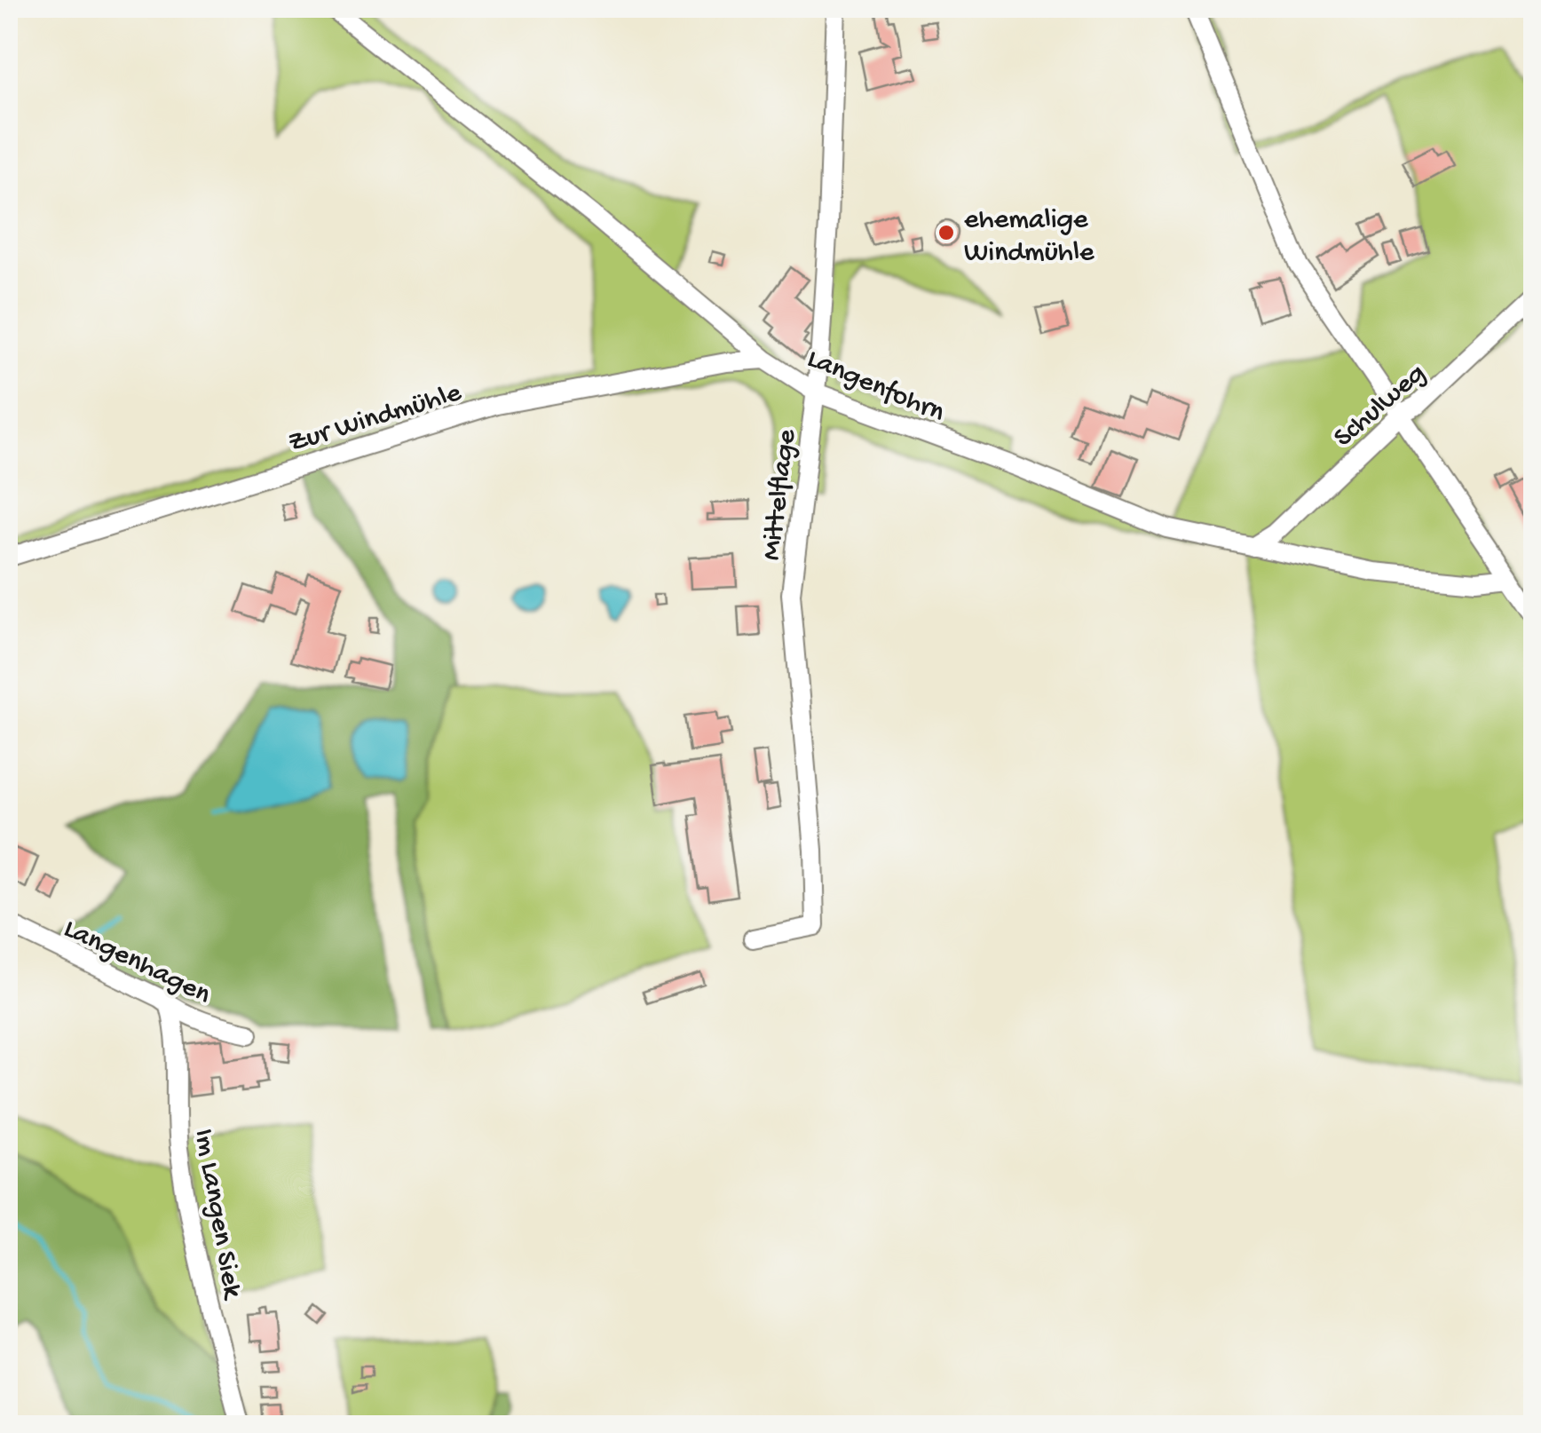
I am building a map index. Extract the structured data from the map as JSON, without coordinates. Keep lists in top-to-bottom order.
{
  "streets": {
    "street": [
      "Langenfohrn",
      "Schulweg",
      "Zur Windmühle",
      "Mittelflage",
      "Langenhagen",
      "Im Langen Siek"
    ]
  },
  "crossings": [
    ["Langenfohrn", "Schulweg"],
    ["Langenfohrn", "Zur Windmühle"],
    ["Langenfohrn", "Mittelflage"],
    ["Langenhagen", "Im Langen Siek"]
  ],
  "places": ["ehemalige Windmühle"]
}
